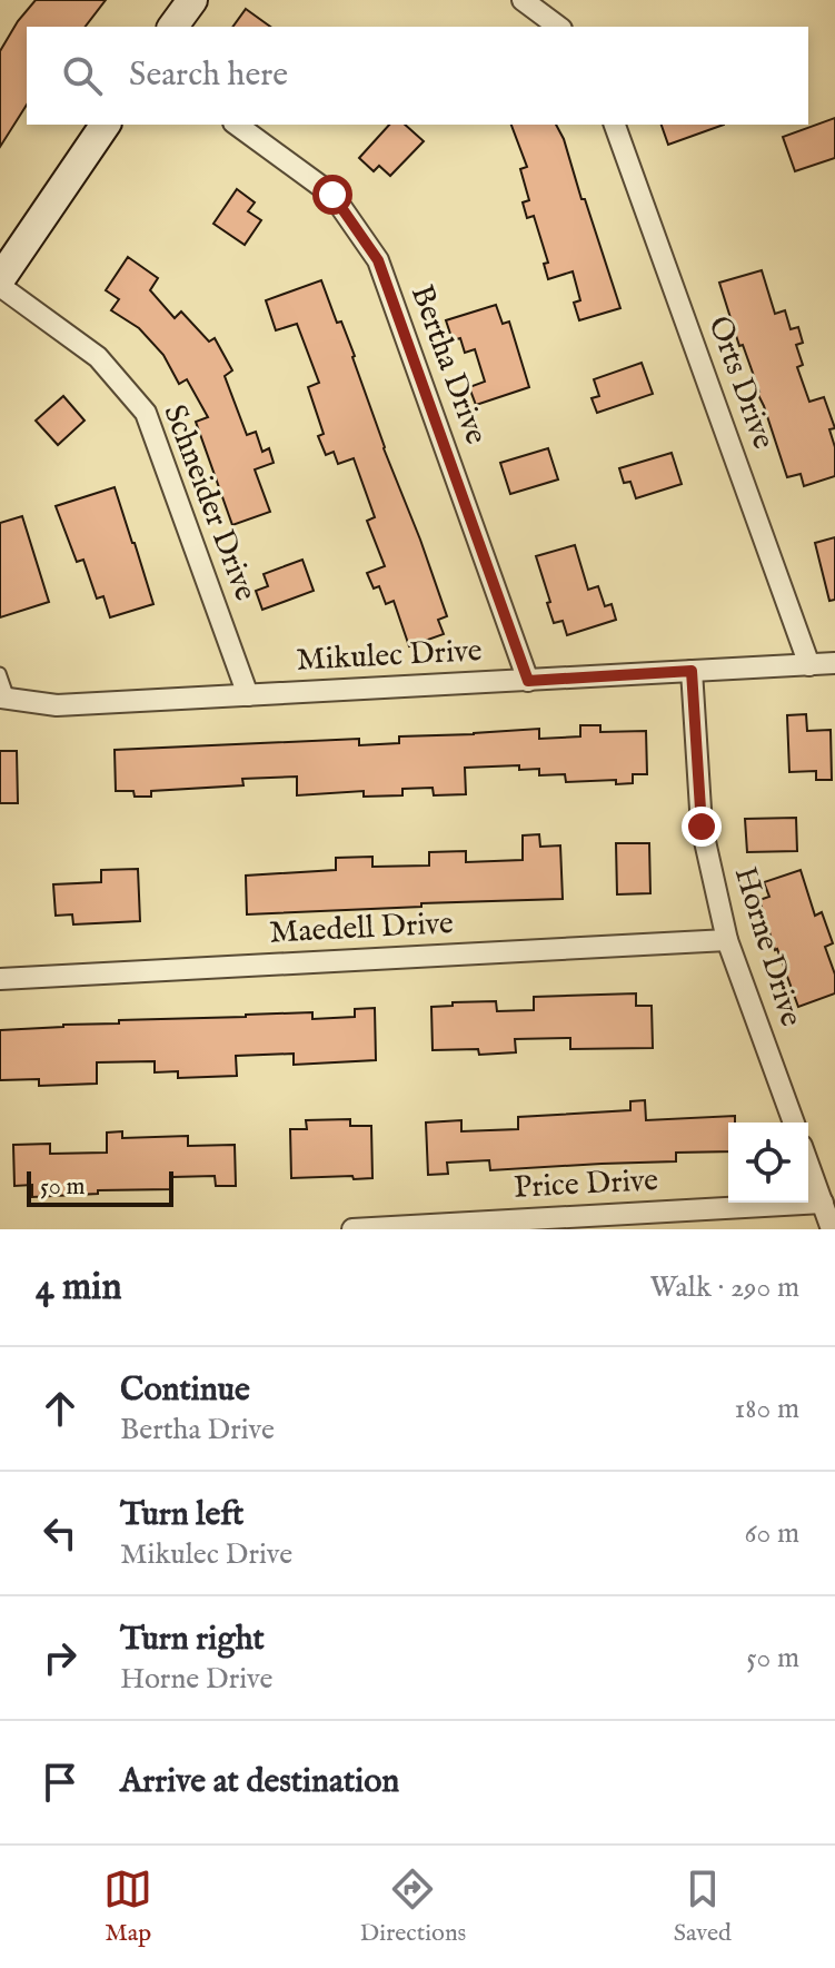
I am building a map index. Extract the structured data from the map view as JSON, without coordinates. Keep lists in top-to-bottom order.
{
  "streets": {
    "street": [
      "Bertha Drive",
      "Orts Drive",
      "Schneider Drive",
      "Mikulec Drive",
      "Maedell Drive",
      "Horne Drive",
      "Price Drive"
    ]
  },
  "crossings": [
    ["Bertha Drive", "Mikulec Drive"],
    ["Orts Drive", "Mikulec Drive"],
    ["Schneider Drive", "Mikulec Drive"],
    ["Mikulec Drive", "Horne Drive"],
    ["Maedell Drive", "Horne Drive"]
  ],
  "scale_bar": "50 m",
  "page": {
    "search": "Search here",
    "scale": "50 m",
    "heading": ["4 min", "Walk · 290 m"],
    "list": [
      ["Continue", "Bertha Drive", "180 m"],
      ["Turn left", "Mikulec Drive", "60 m"],
      ["Turn right", "Horne Drive", "50 m"],
      "Arrive at destination"
    ],
    "nav": ["Map", "Directions", "Saved"]
  }
}
